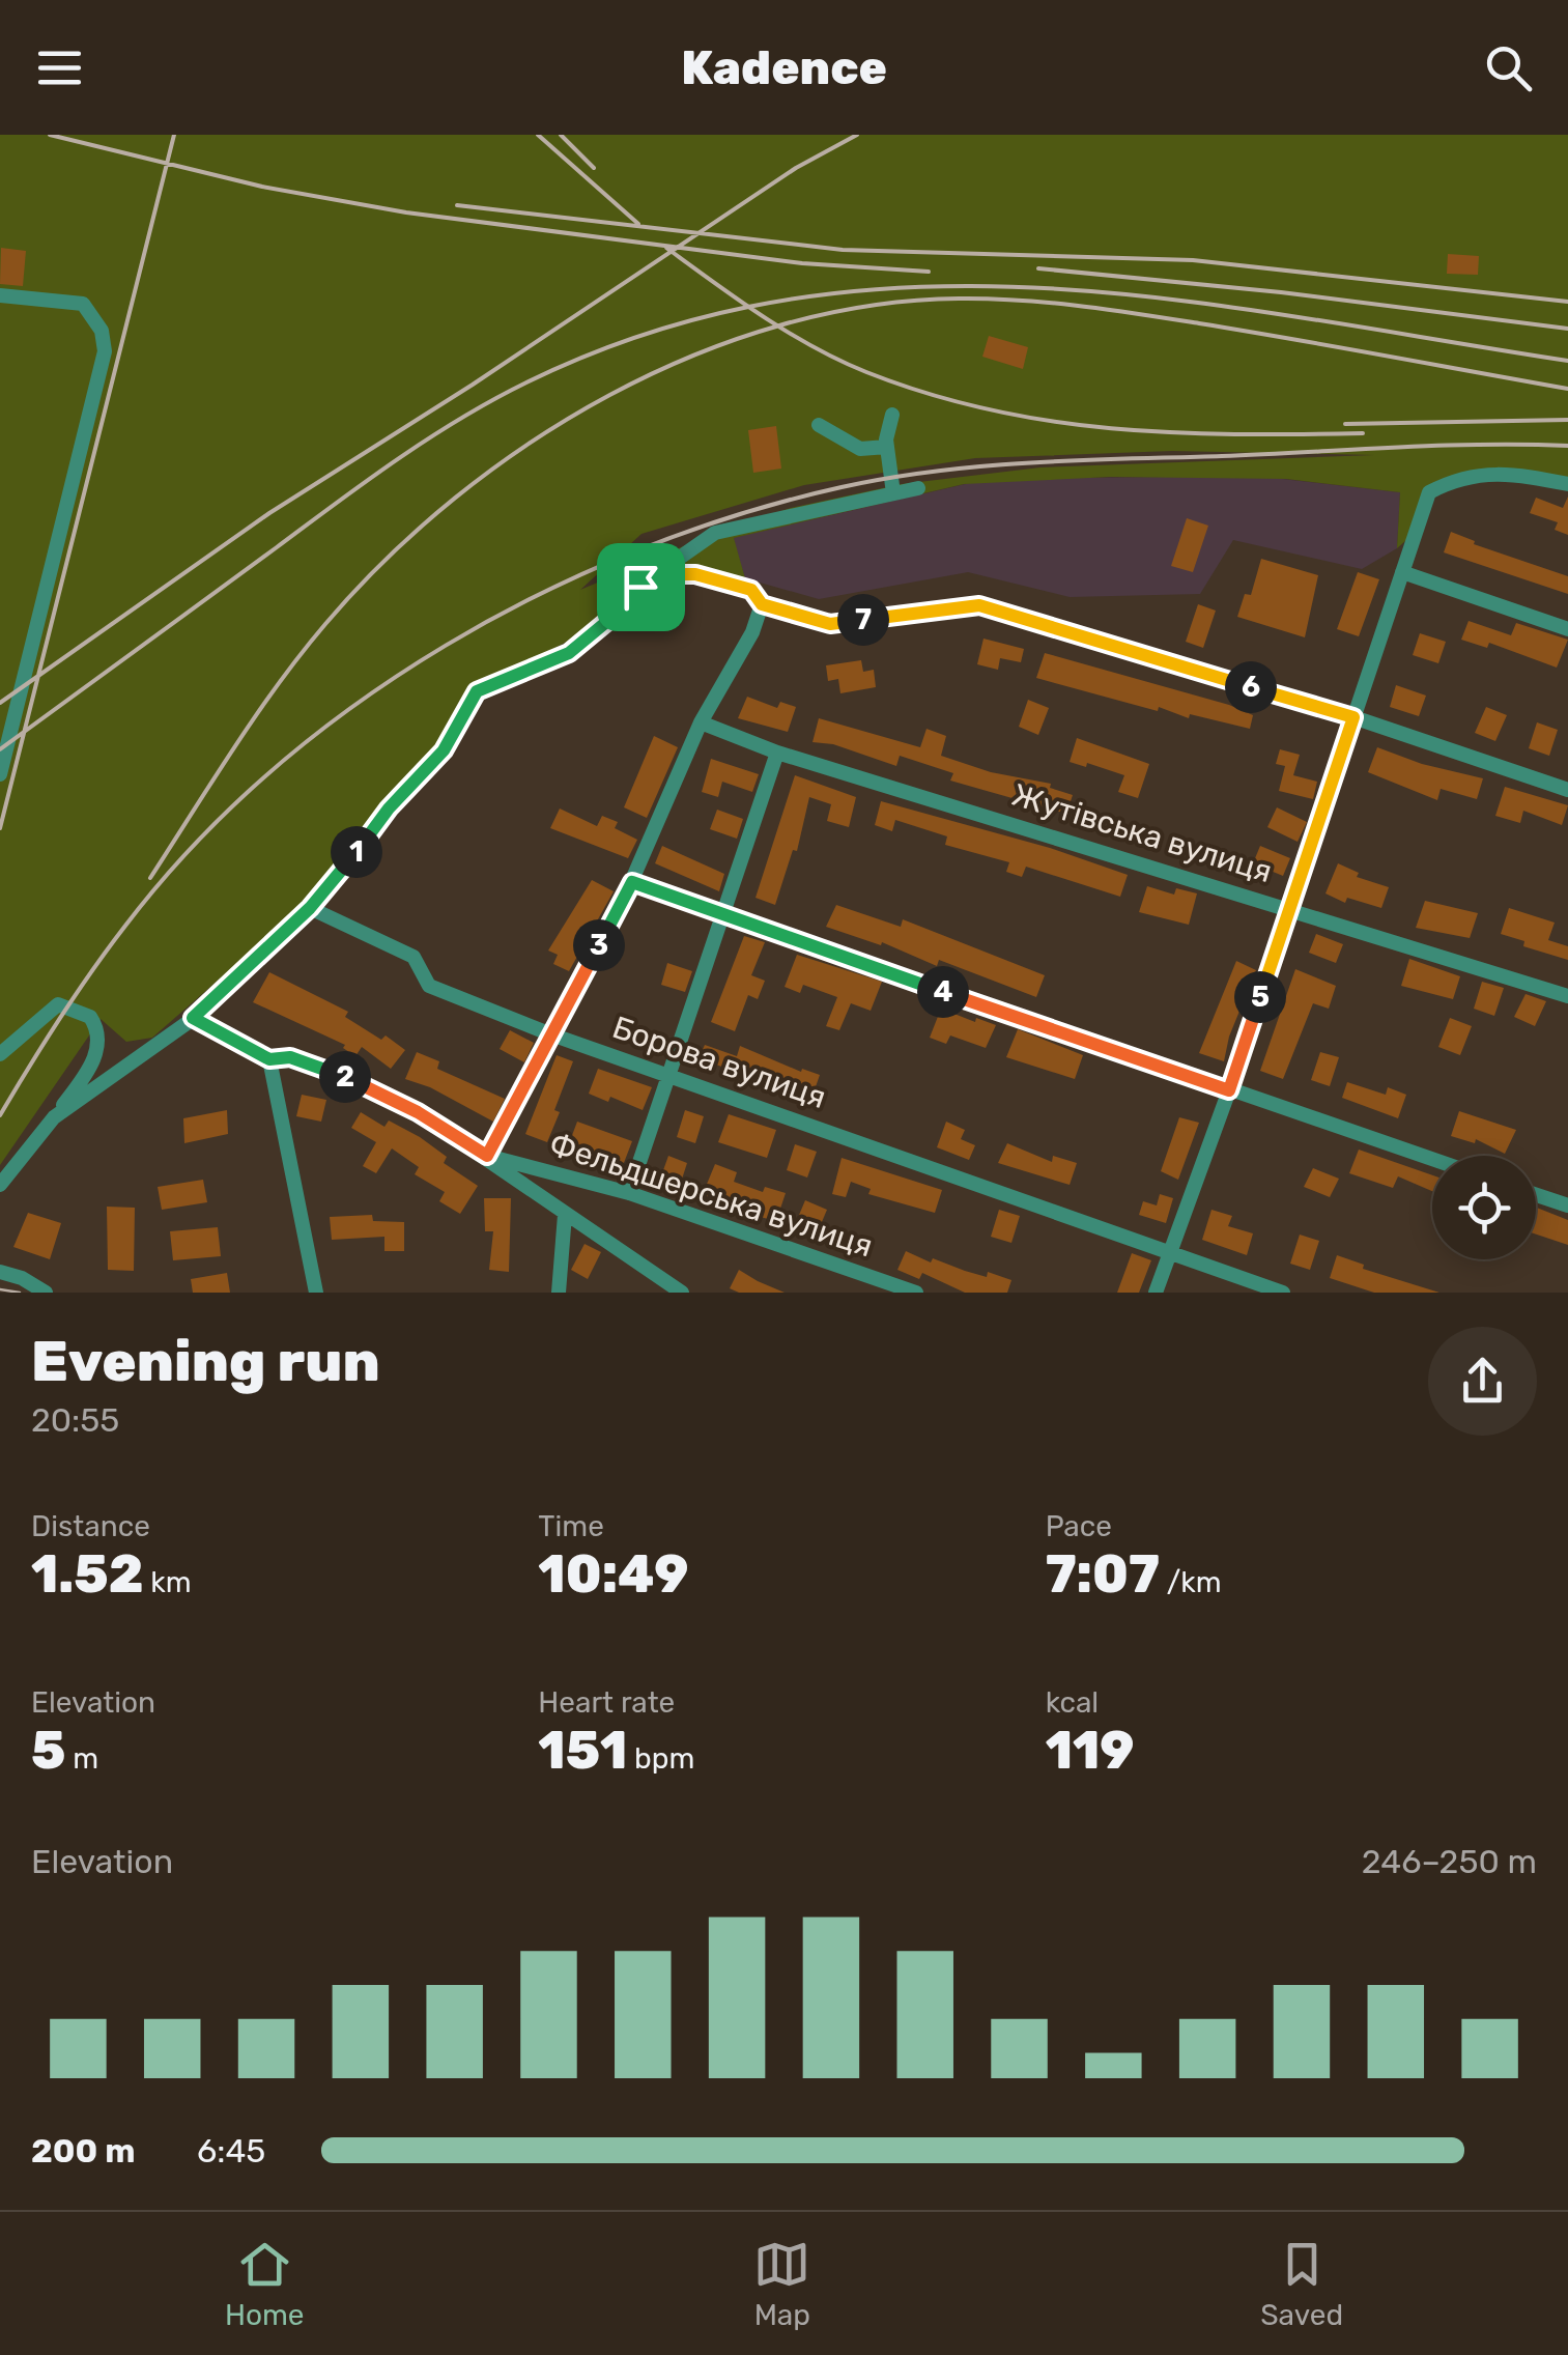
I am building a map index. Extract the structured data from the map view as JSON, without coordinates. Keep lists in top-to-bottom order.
{
  "streets": {
    "street": ["Жутівська вулиця", "Борова вулиця", "Фельдшерська вулиця"]
  },
  "page": {
    "header": "Kadence",
    "pins": [
      "7",
      "6",
      "1",
      "3",
      "4",
      "5",
      "2"
    ],
    "heading": ["Evening run", "20:55"],
    "stats": [
      ["Distance", "1.52 km"],
      ["Time", "10:49"],
      ["Pace", "7:07 /km"],
      ["Elevation", "5 m"],
      ["Heart rate", "151 bpm"],
      ["kcal", "119"]
    ],
    "chart": ["Elevation", "246–250 m"],
    "list": [
      {
        "name": "200 m",
        "note": "6:45"
      }
    ],
    "tabs": ["Home", "Map", "Saved"]
  }
}
